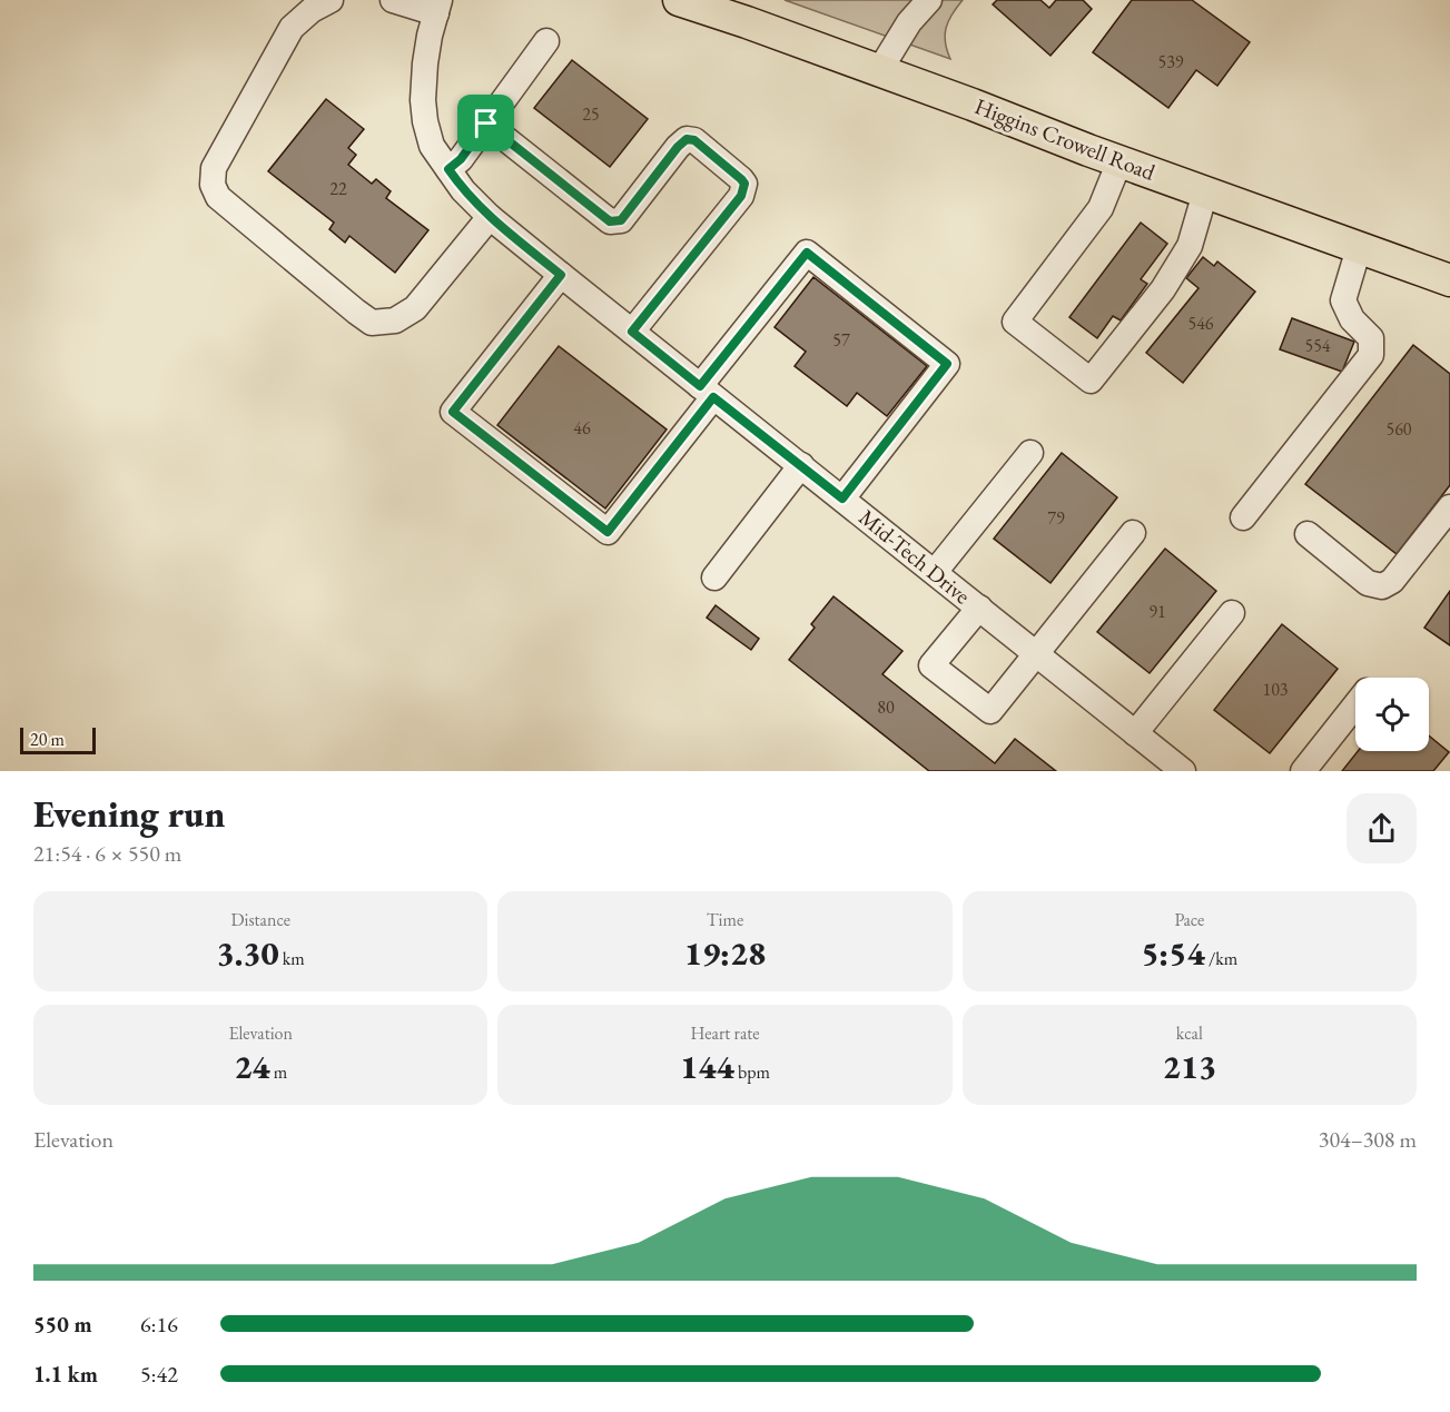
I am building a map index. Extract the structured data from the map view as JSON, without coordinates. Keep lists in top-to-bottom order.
{
  "streets": {
    "main road": ["Higgins Crowell Road"],
    "street": ["Mid-Tech Drive"]
  },
  "house_numbers": [
    "539",
    "25",
    "22",
    "546",
    "57",
    "554",
    "46",
    "560",
    "79",
    "91",
    "103",
    "80"
  ],
  "scale_bar": "20 m",
  "page": {
    "scale": "20 m",
    "heading": ["Evening run", "21:54 · 6 × 550 m"],
    "stats": [
      ["Distance", "3.30 km"],
      ["Time", "19:28"],
      ["Pace", "5:54 /km"],
      ["Elevation", "24 m"],
      ["Heart rate", "144 bpm"],
      ["kcal", "213"]
    ],
    "chart": ["Elevation", "304–308 m"],
    "list": [
      {
        "name": "550 m",
        "note": "6:16"
      },
      {
        "name": "1.1 km",
        "note": "5:42"
      }
    ]
  }
}
